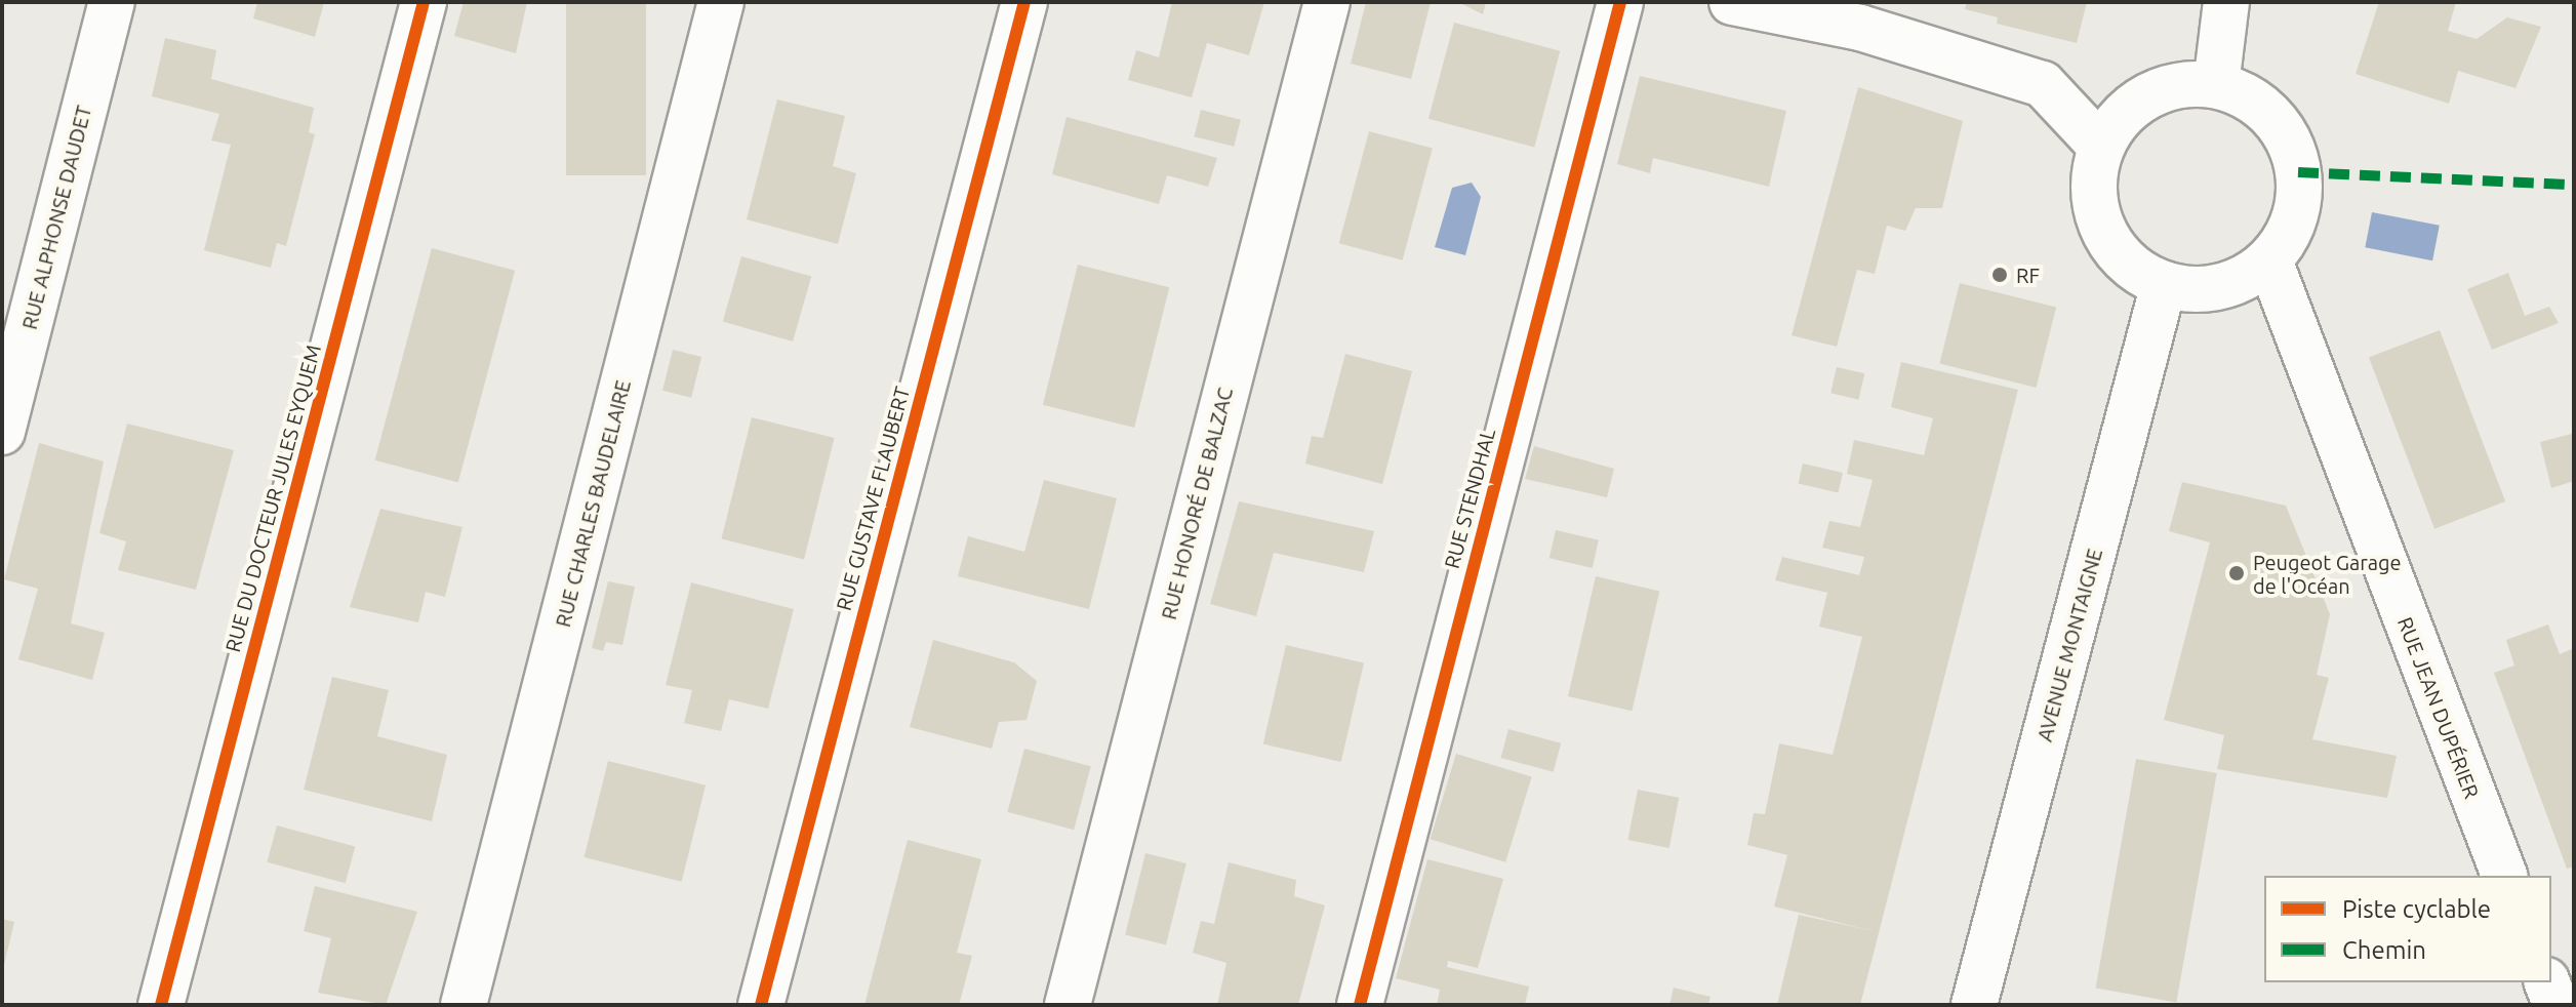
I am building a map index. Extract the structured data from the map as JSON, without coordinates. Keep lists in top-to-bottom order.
{
  "streets": {
    "street": [
      "RUE ALPHONSE DAUDET",
      "RUE DU DOCTEUR JULES EYQUEM",
      "RUE GUSTAVE FLAUBERT",
      "RUE STENDHAL",
      "RUE CHARLES BAUDELAIRE",
      "RUE HONORÉ DE BALZAC",
      "AVENUE MONTAIGNE",
      "RUE JEAN DUPÉRIER"
    ]
  },
  "crossings": [
    ["AVENUE MONTAIGNE", "RUE JEAN DUPÉRIER"]
  ],
  "places": ["RF", "Peugeot Garage de l'Océan"],
  "legend": ["Piste cyclable", "Chemin"]
}
